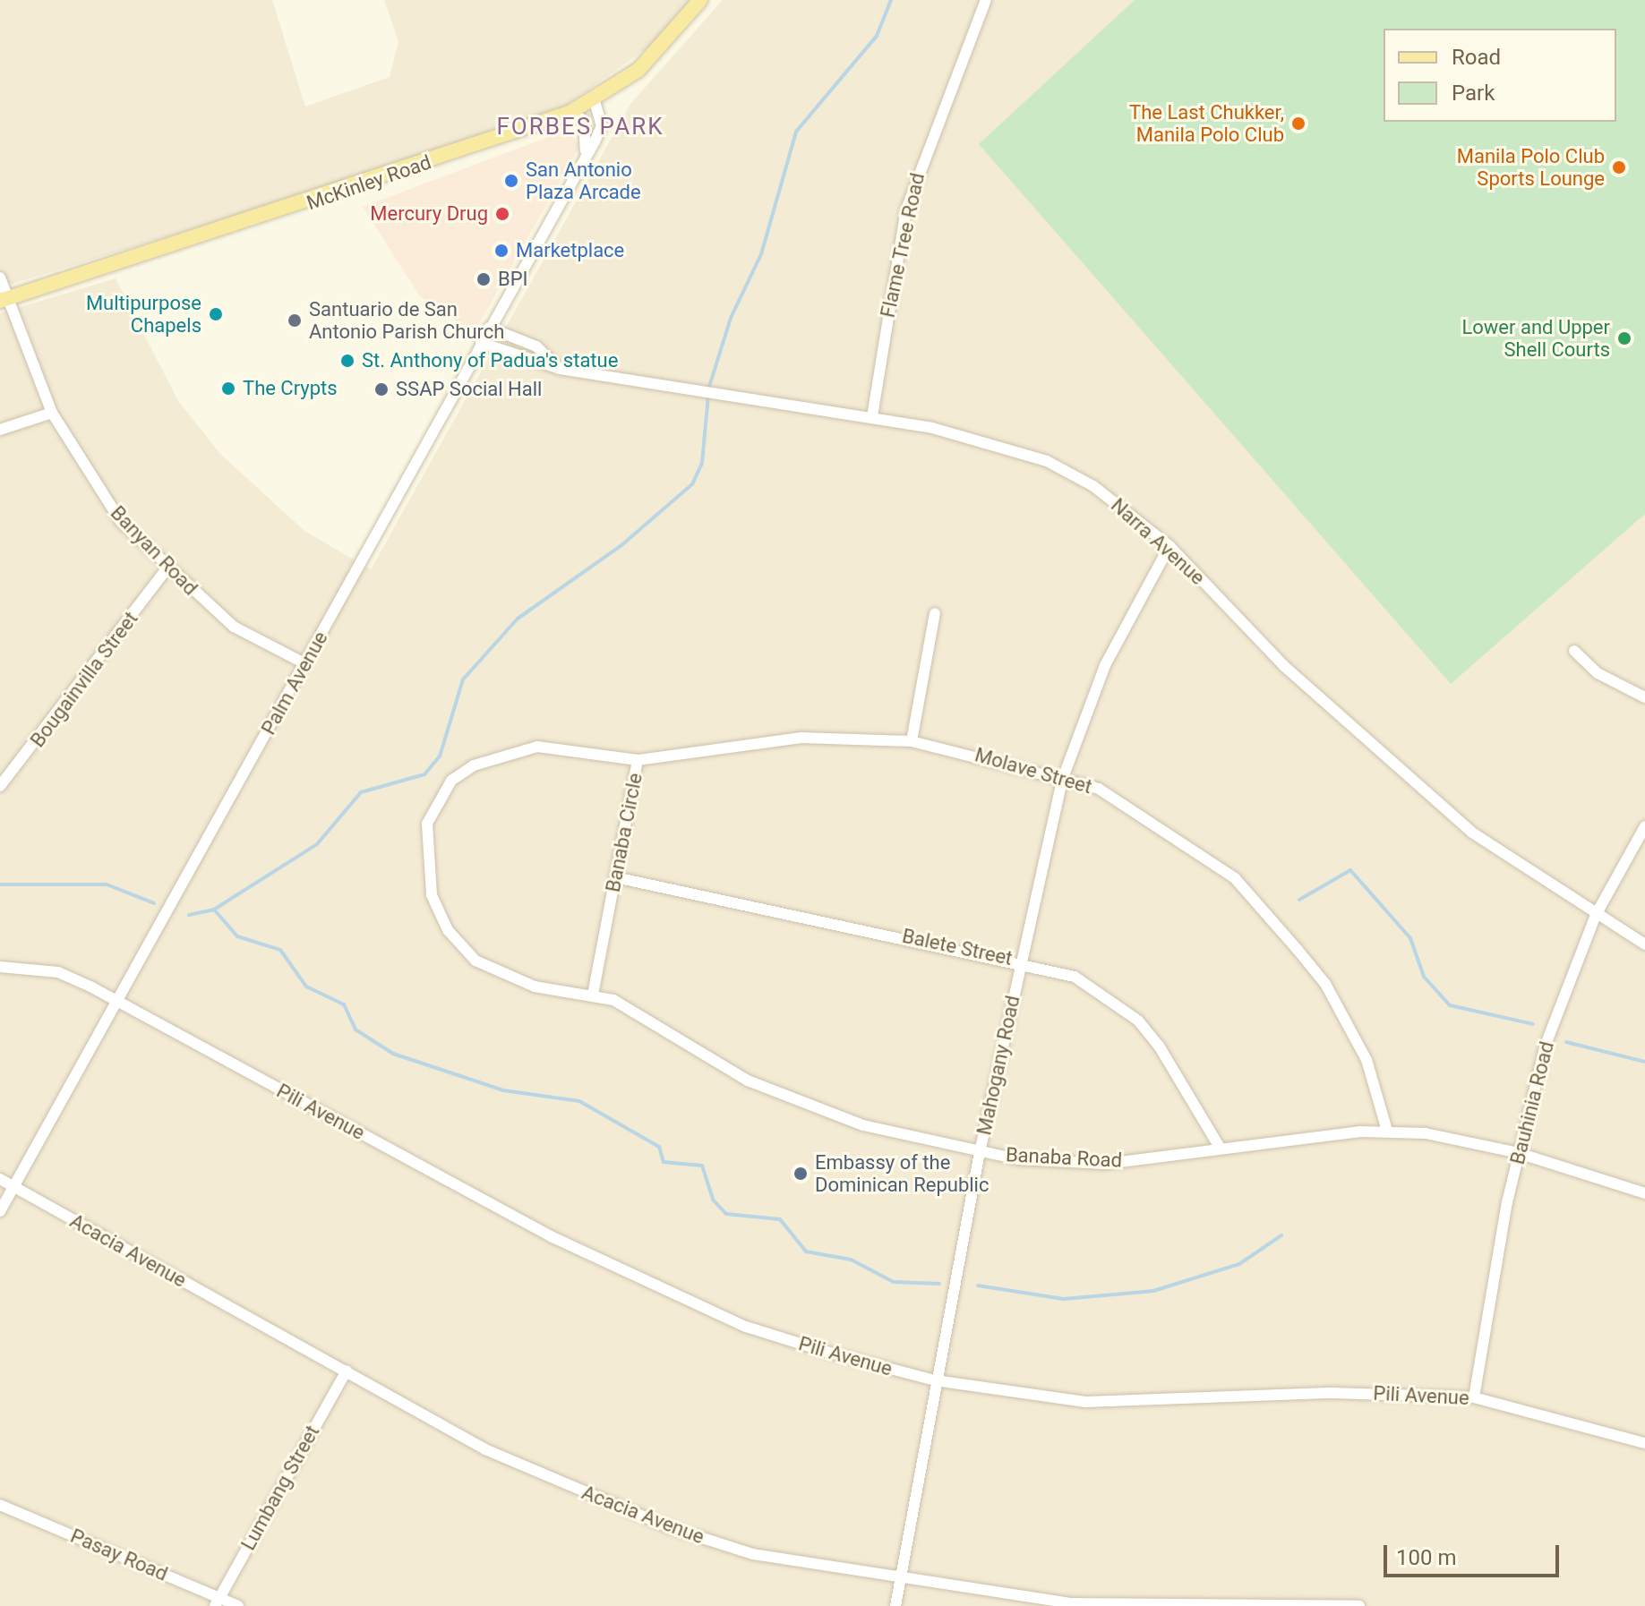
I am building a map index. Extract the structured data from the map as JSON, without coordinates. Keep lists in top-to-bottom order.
{
  "streets": {
    "main road": ["McKinley Road"],
    "street": [
      "Flame Tree Road",
      "Narra Avenue",
      "Banyan Road",
      "Bougainvilla Street",
      "Palm Avenue",
      "Molave Street",
      "Banaba Circle",
      "Balete Street",
      "Mahogany Road",
      "Bauhinia Road",
      "Pili Avenue",
      "Banaba Road",
      "Acacia Avenue",
      "Lumbang Street",
      "Pasay Road"
    ]
  },
  "crossings": [
    ["McKinley Road", "Banyan Road"],
    ["McKinley Road", "Palm Avenue"],
    ["Flame Tree Road", "Narra Avenue"],
    ["Narra Avenue", "Palm Avenue"],
    ["Narra Avenue", "Mahogany Road"],
    ["Narra Avenue", "Bauhinia Road"],
    ["Banyan Road", "Bougainvilla Street"],
    ["Banyan Road", "Palm Avenue"],
    ["Palm Avenue", "Pili Avenue"],
    ["Palm Avenue", "Acacia Avenue"],
    ["Molave Street", "Banaba Circle"],
    ["Molave Street", "Mahogany Road"],
    ["Molave Street", "Banaba Road"],
    ["Banaba Circle", "Balete Street"],
    ["Banaba Circle", "Banaba Road"],
    ["Balete Street", "Mahogany Road"],
    ["Balete Street", "Banaba Road"],
    ["Mahogany Road", "Pili Avenue"],
    ["Mahogany Road", "Banaba Road"],
    ["Mahogany Road", "Acacia Avenue"],
    ["Bauhinia Road", "Pili Avenue"],
    ["Bauhinia Road", "Banaba Road"],
    ["Acacia Avenue", "Lumbang Street"],
    ["Lumbang Street", "Pasay Road"]
  ],
  "districts": ["FORBES PARK"],
  "places": [
    "The Last Chukker, Manila Polo Club",
    "Manila Polo Club Sports Lounge",
    "San Antonio Plaza Arcade",
    "Mercury Drug",
    "Marketplace",
    "BPI",
    "Multipurpose Chapels",
    "Santuario de San Antonio Parish Church",
    "Lower and Upper Shell Courts",
    "St. Anthony of Padua's statue",
    "The Crypts",
    "SSAP Social Hall",
    "Embassy of the Dominican Republic"
  ],
  "legend": ["Road", "Park"],
  "scale_bar": "100 m"
}
